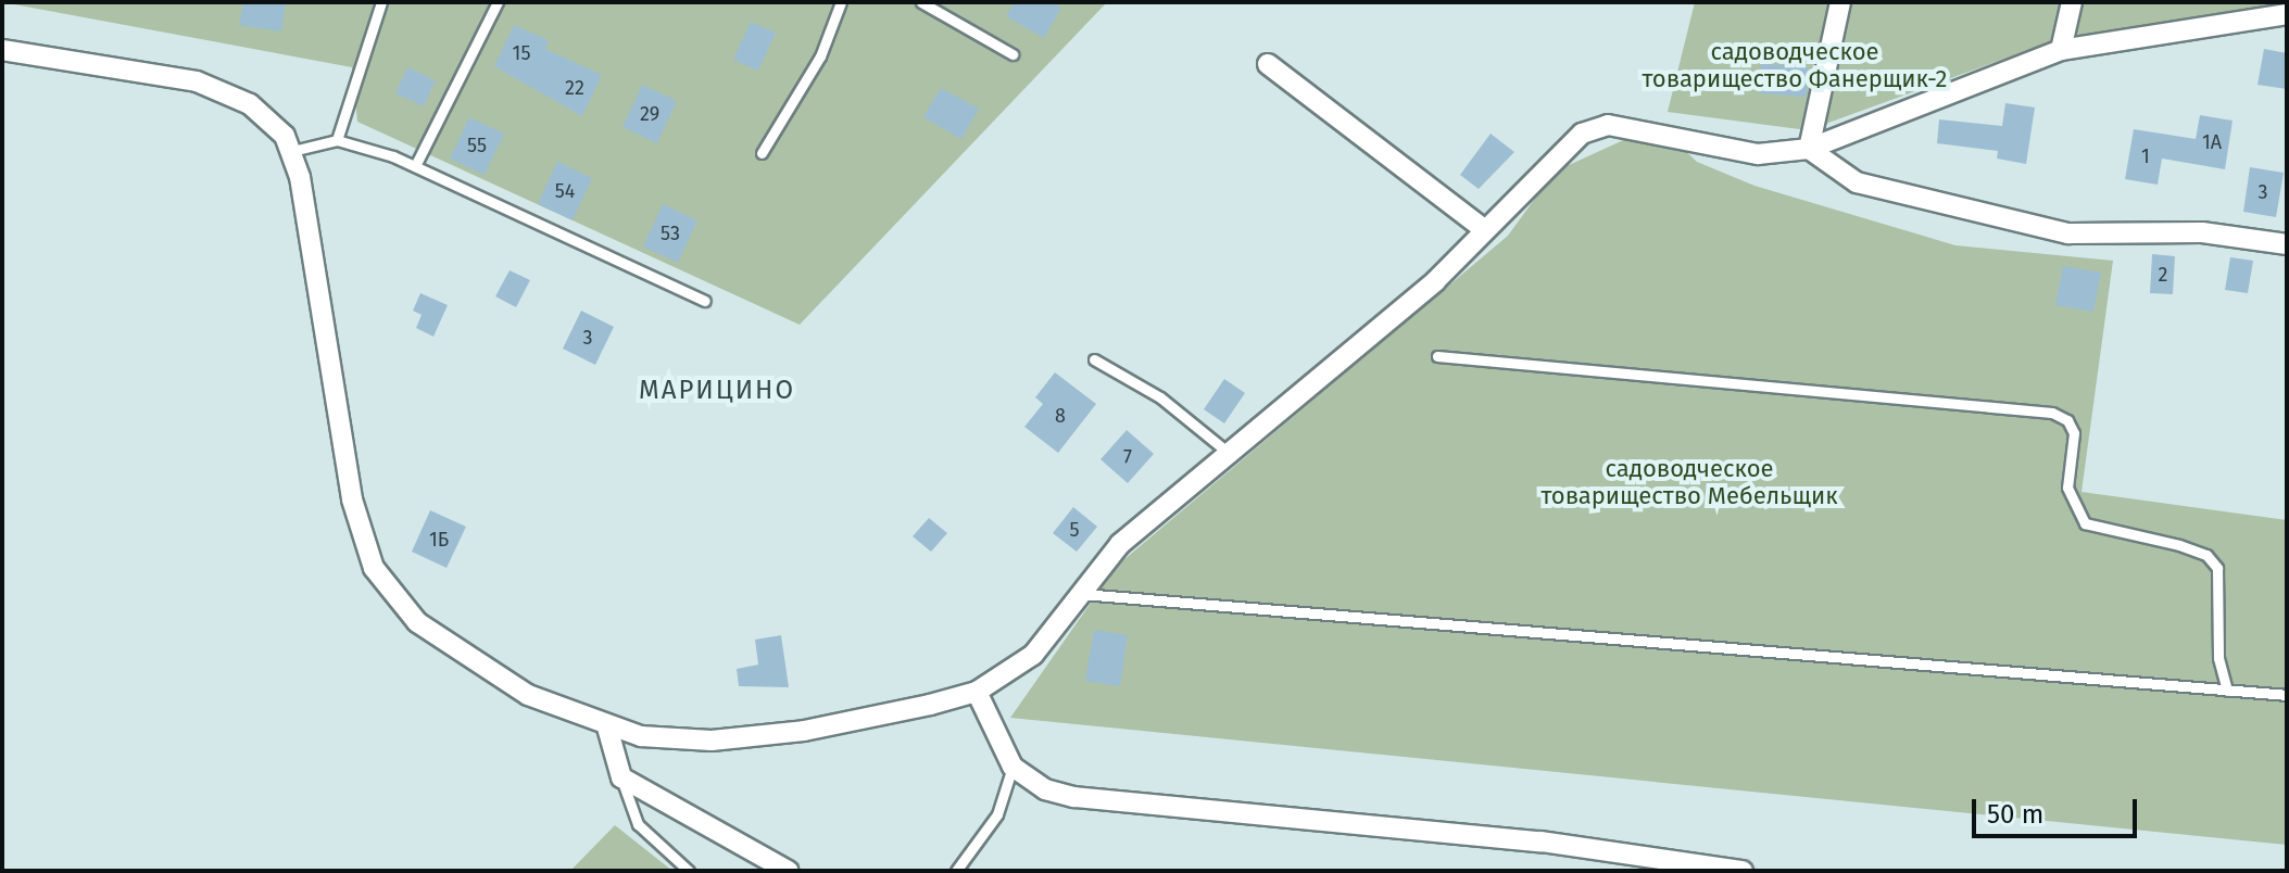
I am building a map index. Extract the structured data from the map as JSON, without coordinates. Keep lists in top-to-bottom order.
{
  "districts": ["МАРИЦИНО"],
  "parks": ["садоводческое товарищество Фанерщик-2", "садоводческое товарищество Мебельщик"],
  "house_numbers": [
    "15",
    "22",
    "29",
    "1А",
    "55",
    "1",
    "54",
    "3",
    "53",
    "2",
    "3",
    "8",
    "7",
    "5",
    "1Б"
  ],
  "scale_bar": "50 m"
}
